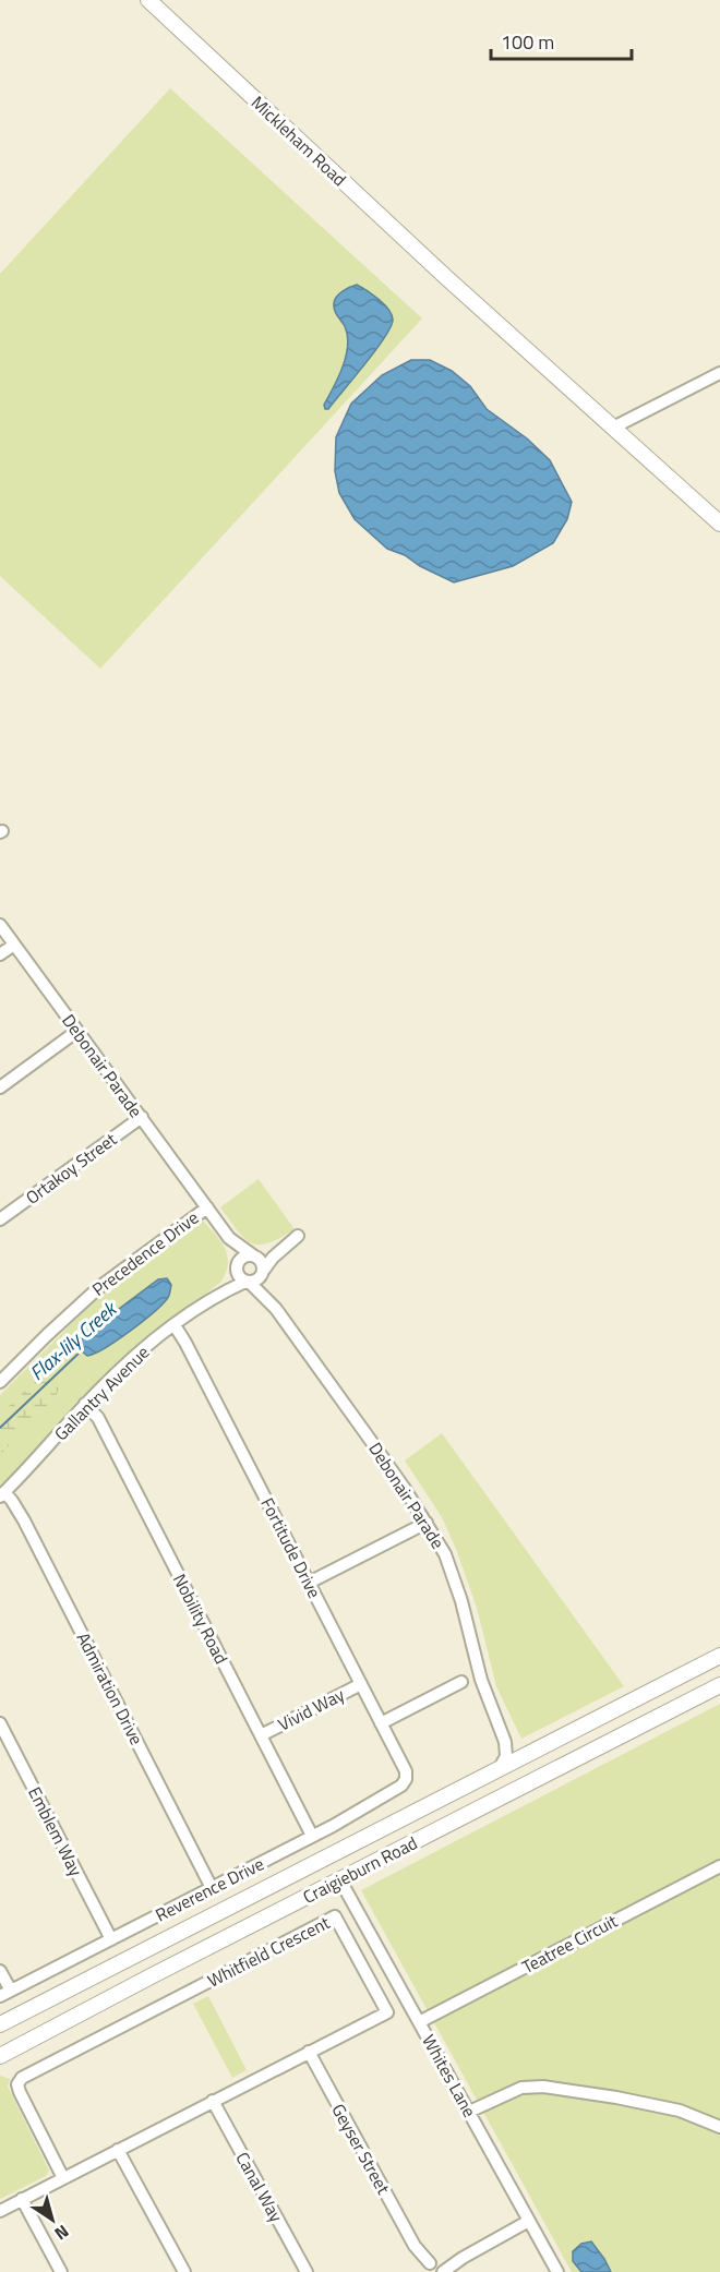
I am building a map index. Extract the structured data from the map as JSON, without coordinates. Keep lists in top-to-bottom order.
{
  "streets": {
    "main road": ["Mickleham Road", "Craigieburn Road"],
    "street": [
      "Debonair Parade",
      "Ortakoy Street",
      "Precedence Drive",
      "Gallantry Avenue",
      "Fortitude Drive",
      "Nobility Road",
      "Admiration Drive",
      "Vivid Way",
      "Emblem Way",
      "Reverence Drive",
      "Teatree Circuit",
      "Whitfield Crescent",
      "Whites Lane",
      "Geyser Street",
      "Canal Way"
    ]
  },
  "crossings": [
    ["Debonair Parade", "Ortakoy Street"],
    ["Debonair Parade", "Precedence Drive"],
    ["Debonair Parade", "Gallantry Avenue"],
    ["Gallantry Avenue", "Fortitude Drive"],
    ["Gallantry Avenue", "Nobility Road"],
    ["Gallantry Avenue", "Admiration Drive"],
    ["Fortitude Drive", "Vivid Way"],
    ["Fortitude Drive", "Reverence Drive"],
    ["Nobility Road", "Vivid Way"],
    ["Nobility Road", "Reverence Drive"],
    ["Admiration Drive", "Reverence Drive"],
    ["Emblem Way", "Reverence Drive"],
    ["Craigieburn Road", "Whites Lane"],
    ["Teatree Circuit", "Whites Lane"],
    ["Whitfield Crescent", "Geyser Street"],
    ["Whitfield Crescent", "Canal Way"]
  ],
  "water": ["Flax-lily Creek"],
  "scale_bar": "100 m",
  "north": "bottom right"
}
